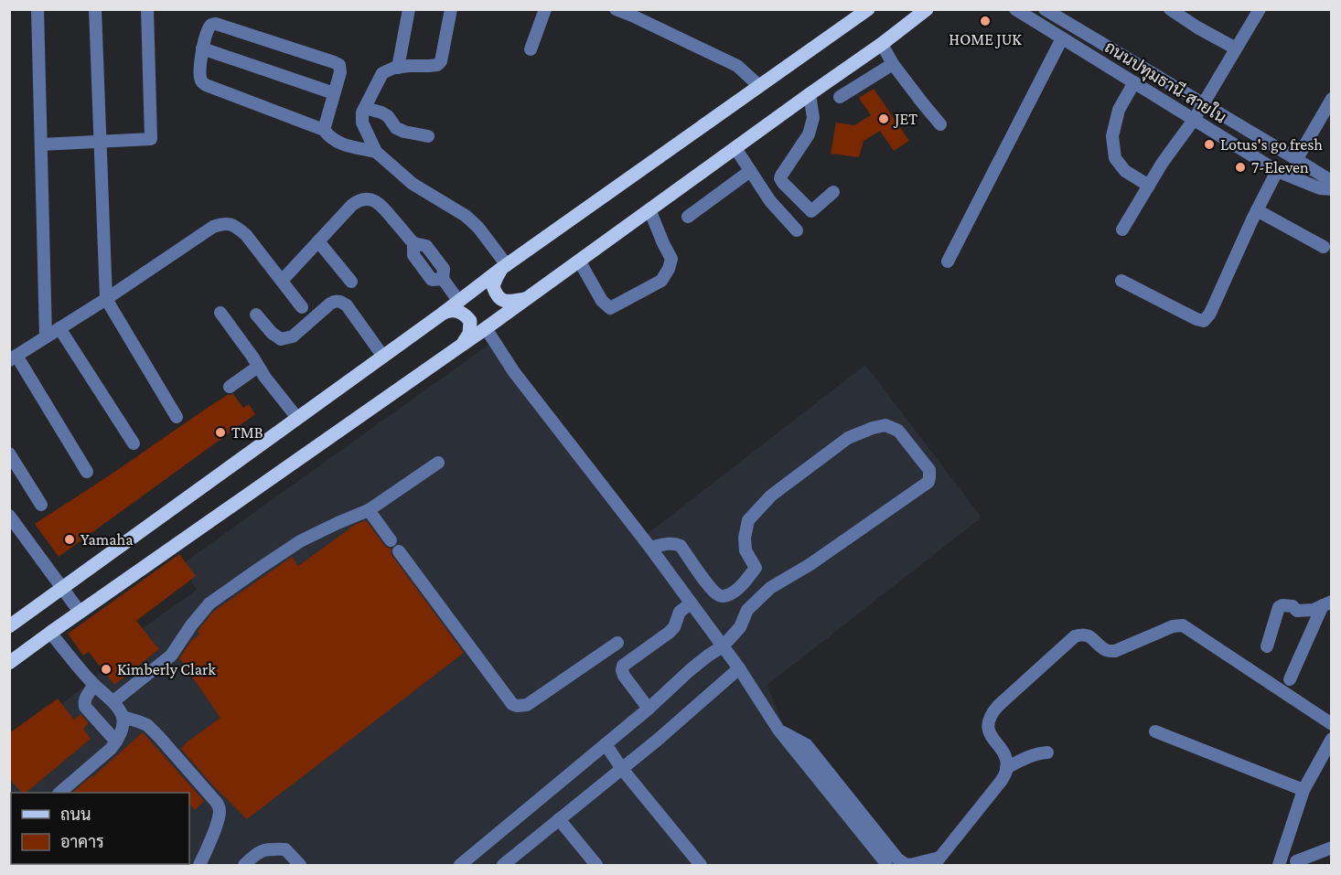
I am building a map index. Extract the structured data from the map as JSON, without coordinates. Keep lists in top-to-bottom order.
{
  "streets": {
    "street": ["ถนนปทุมธานี-สายใน"]
  },
  "places": [
    "HOME JUK",
    "JET",
    "Lotus's go fresh",
    "7-Eleven",
    "TMB",
    "Yamaha",
    "Kimberly Clark"
  ],
  "legend": ["ถนน", "อาคาร"]
}
